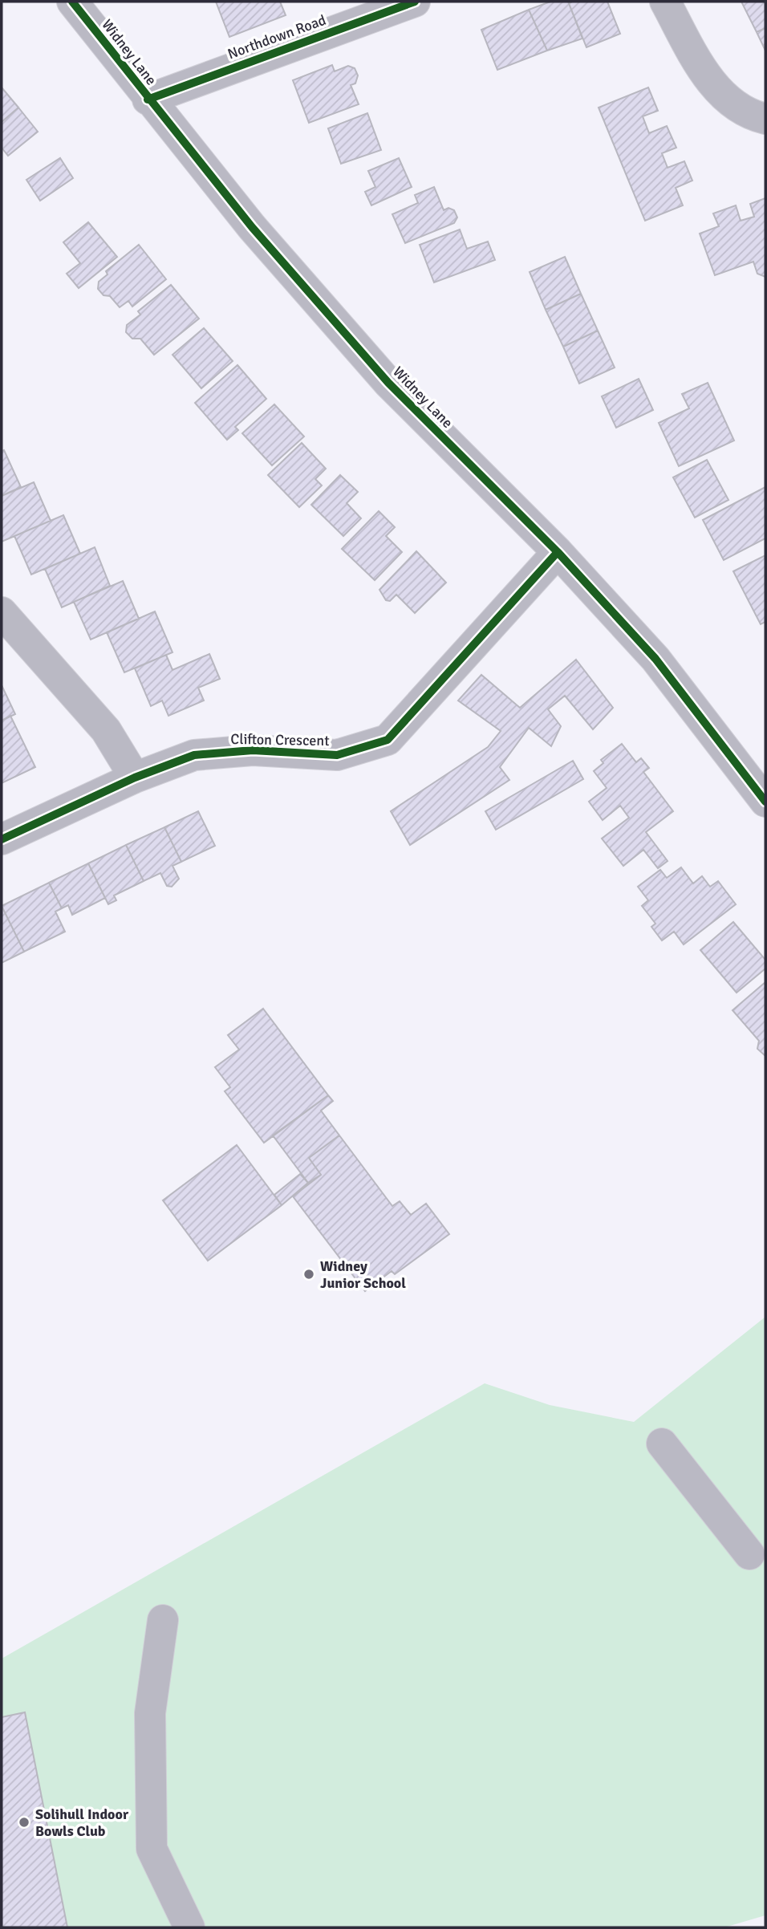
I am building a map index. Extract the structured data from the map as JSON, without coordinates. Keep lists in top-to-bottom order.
{
  "streets": {
    "street": ["Northdown Road", "Widney Lane", "Clifton Crescent"]
  },
  "crossings": [
    ["Northdown Road", "Widney Lane"],
    ["Widney Lane", "Clifton Crescent"]
  ],
  "places": ["Widney Junior School", "Solihull Indoor Bowls Club"]
}
